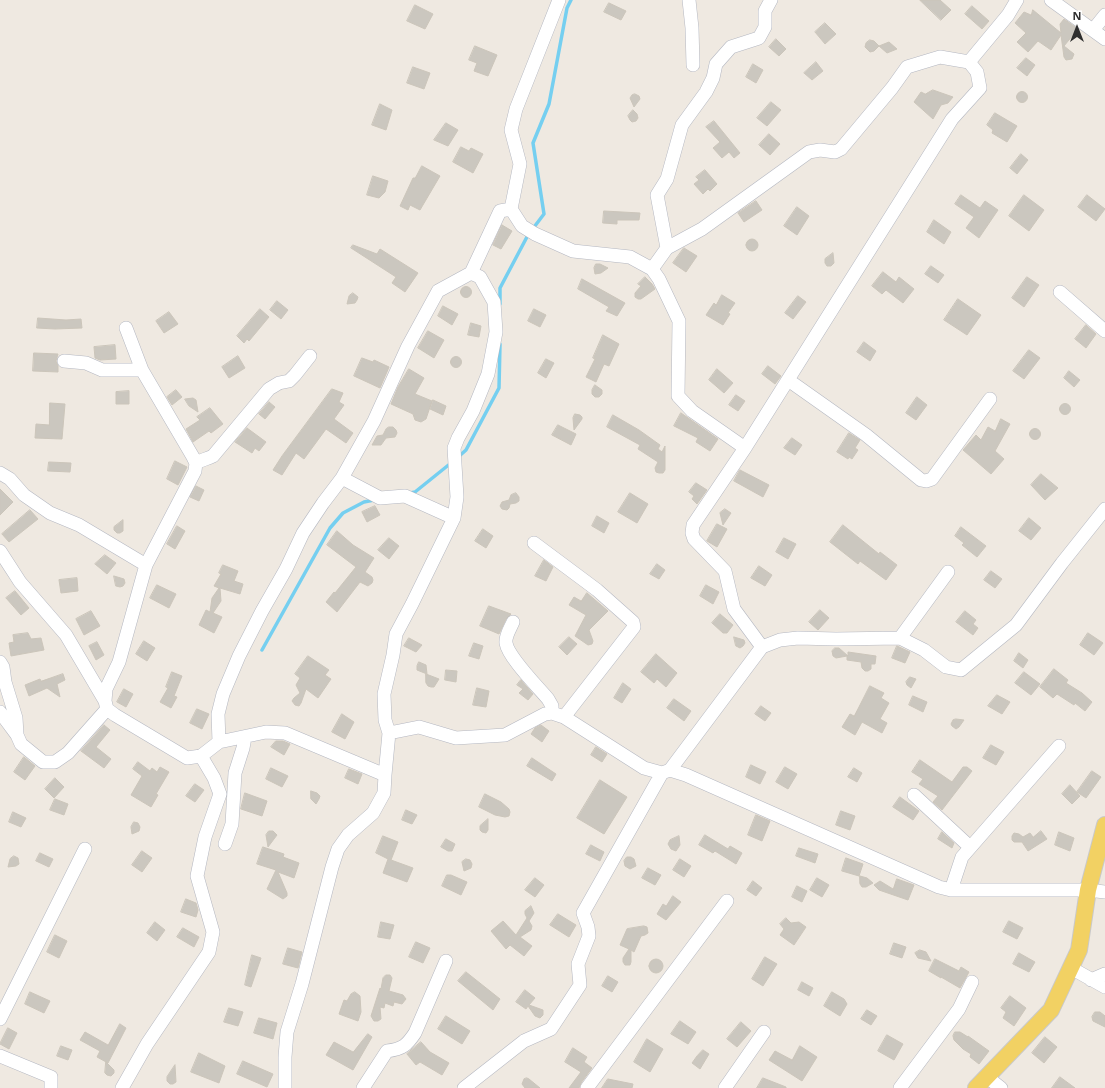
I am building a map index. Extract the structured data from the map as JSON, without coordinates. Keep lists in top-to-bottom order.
{
  "north": "top"
}
